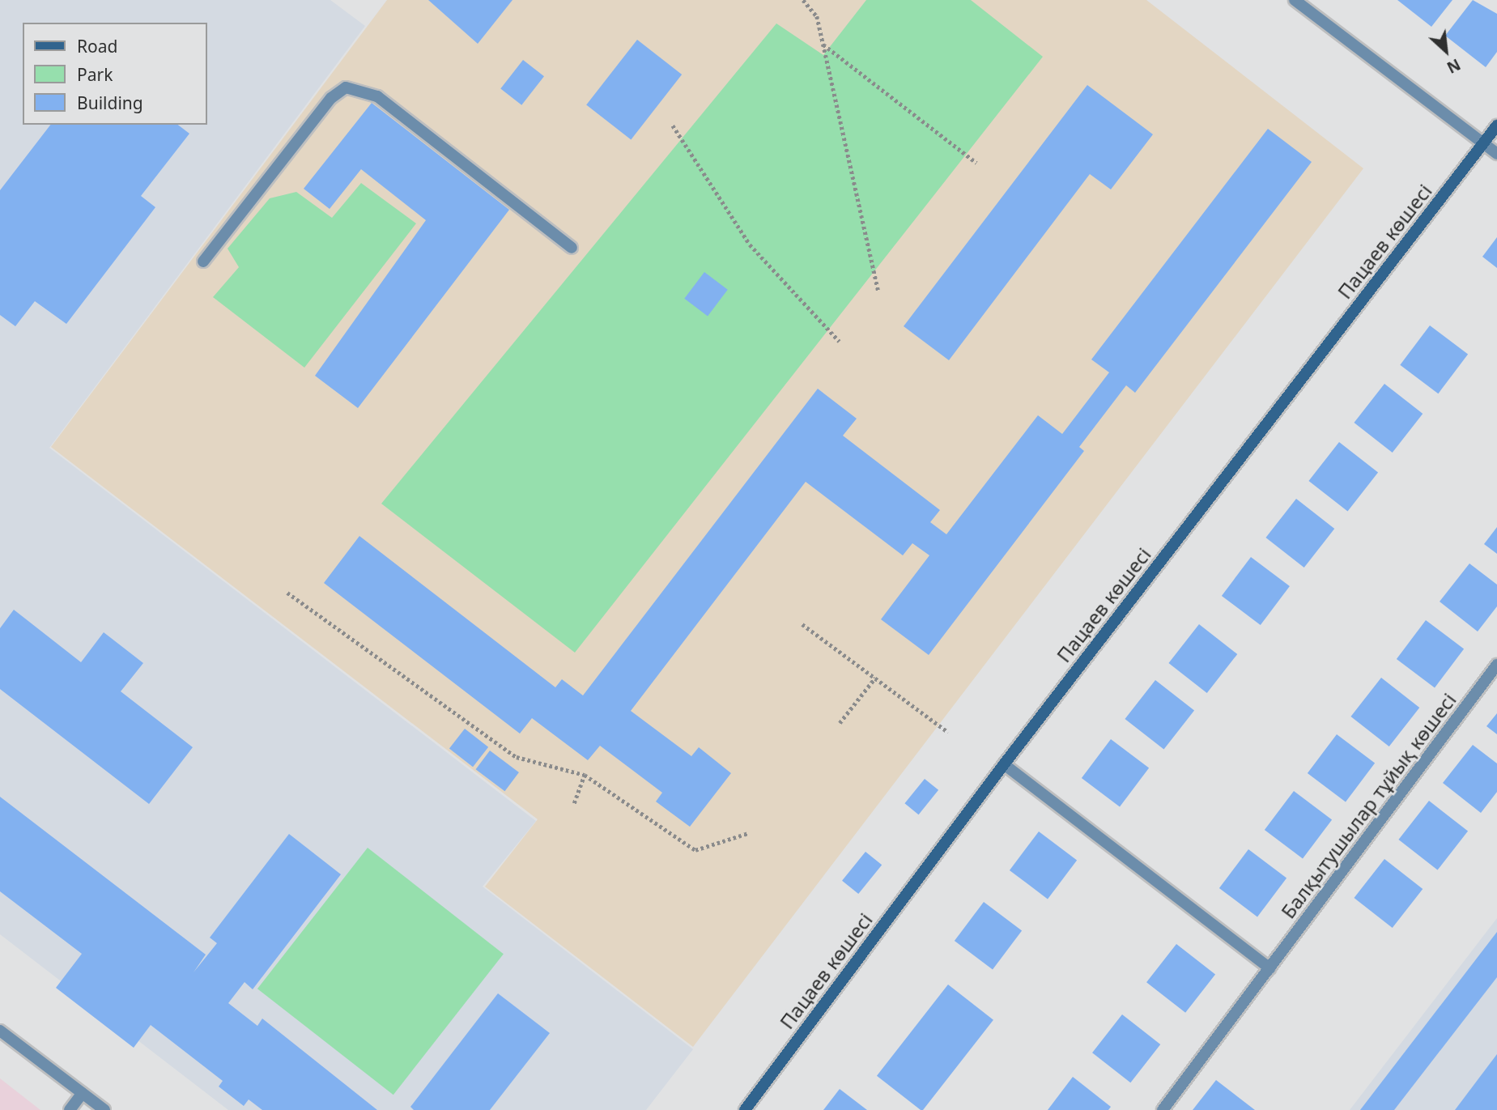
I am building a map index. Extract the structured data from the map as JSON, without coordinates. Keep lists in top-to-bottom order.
{
  "streets": {
    "main road": ["Пацаев көшесі"],
    "street": ["Балқытушылар тұйық көшесі"]
  },
  "legend": ["Road", "Park", "Building"],
  "north": "bottom right"
}
